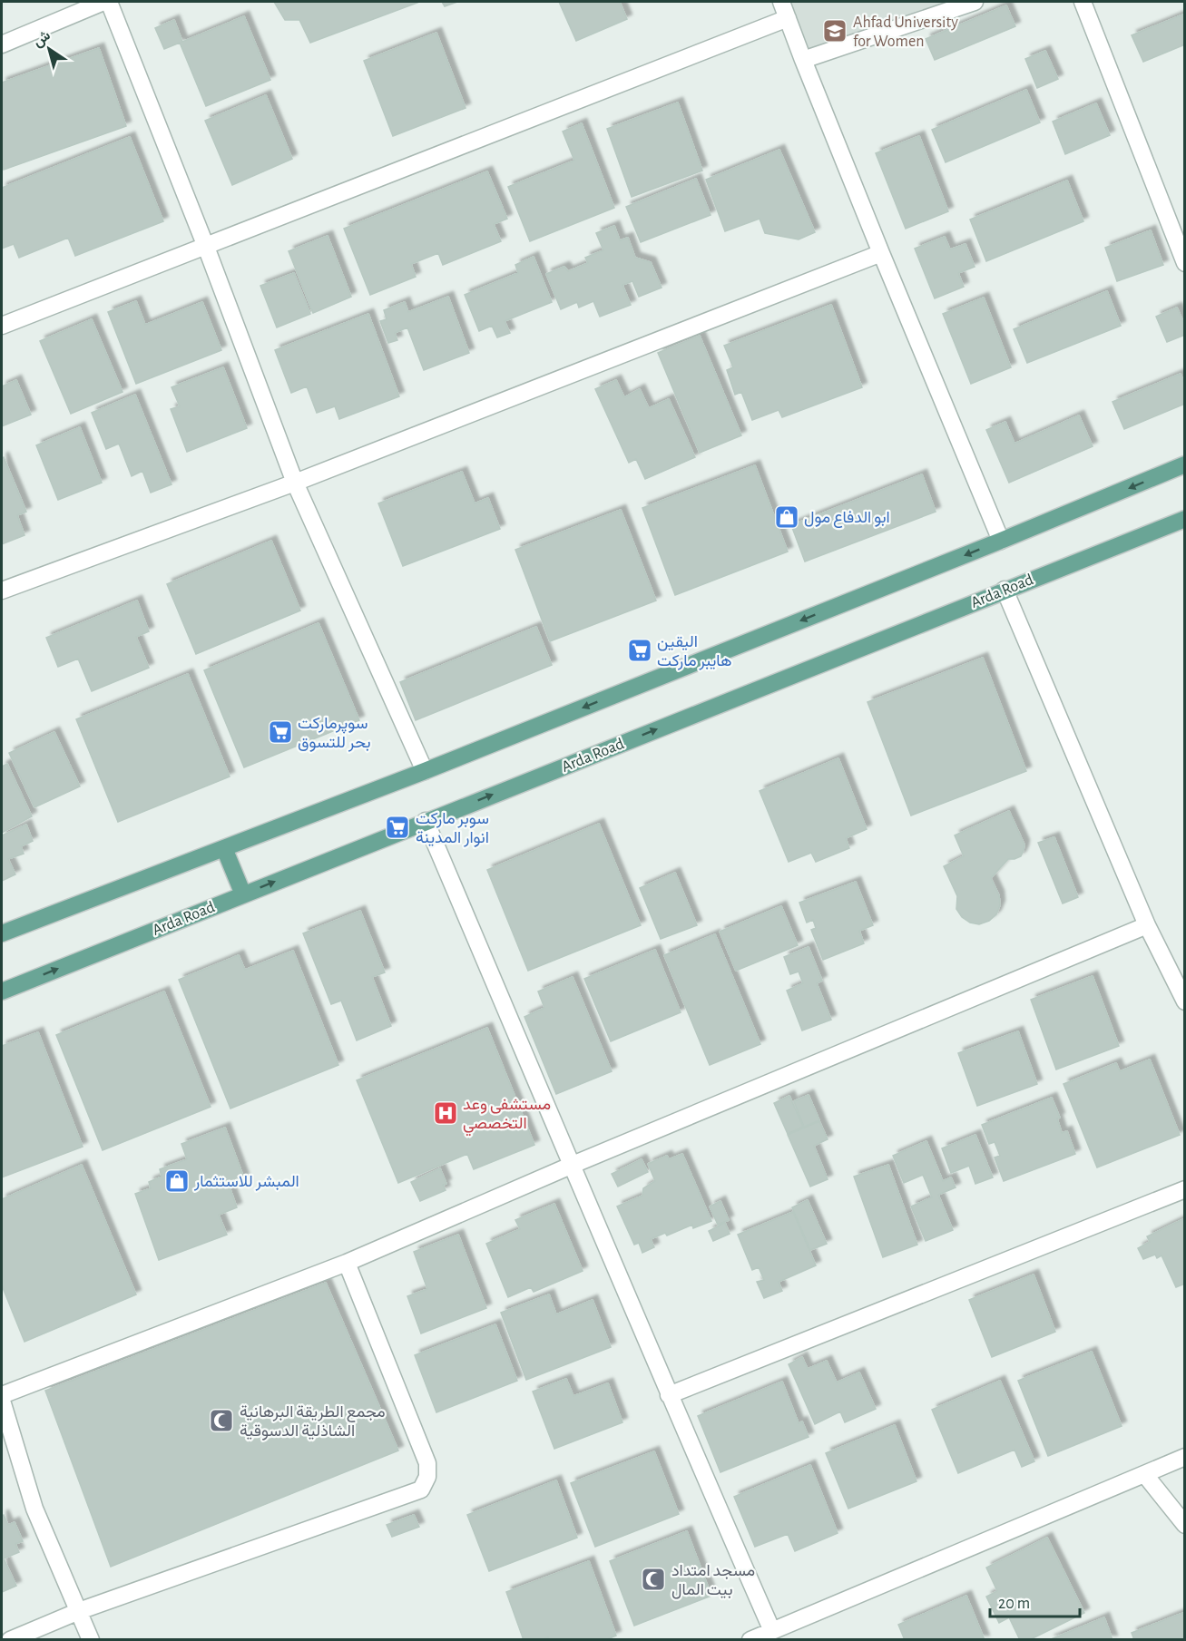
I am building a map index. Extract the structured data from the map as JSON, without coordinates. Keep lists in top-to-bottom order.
{
  "streets": {
    "main road": ["Arda Road"]
  },
  "places": {
    "school or university": ["Ahfad University for Women"],
    "shop": ["ابو الدفاع مول", "المبشر للاستثمار"],
    "supermarket": ["اليقين هايبر ماركت", "سوپرمارکت بحر للتسوق", "سوبر ماركت انوار المدينة"],
    "hospital": ["مستشفى وعد التخصصي"],
    "mosque": ["مجمع الطريقة البرهانية الشاذلية الدسوقية", "مسجد امتداد بيت المال"]
  },
  "scale_bar": "20 m",
  "north": "top left"
}
